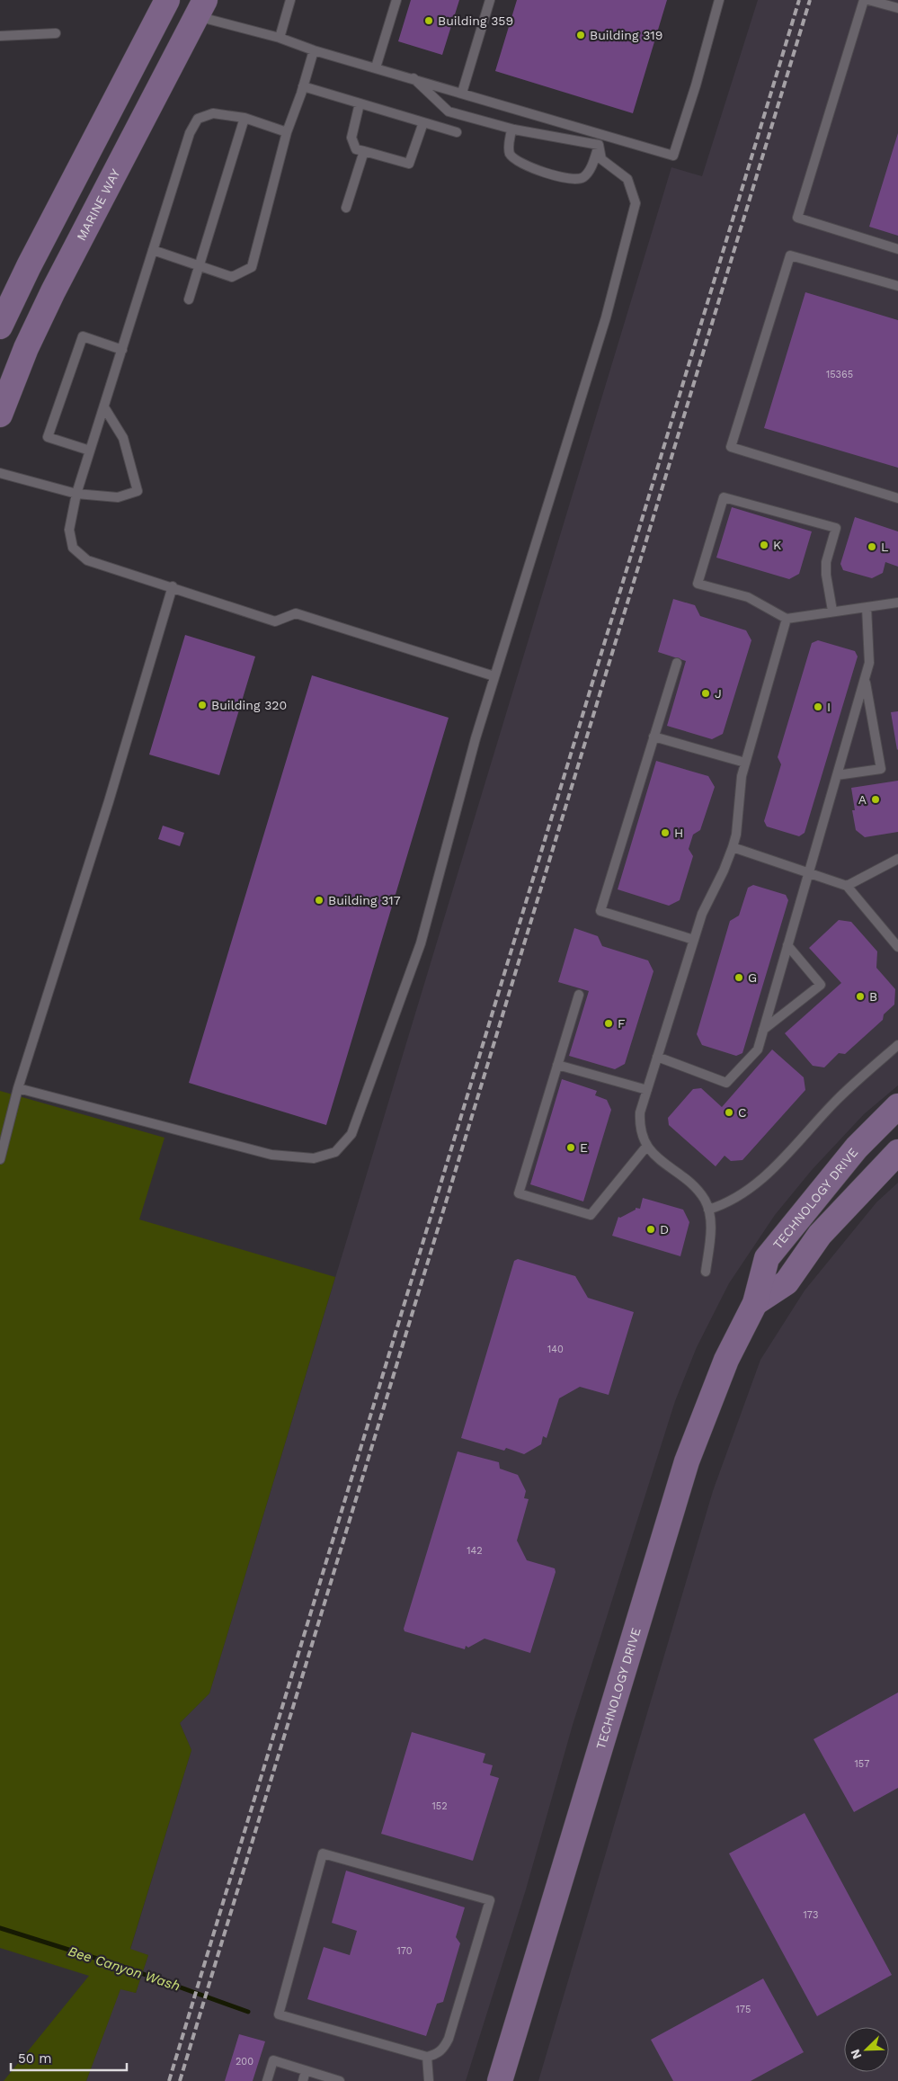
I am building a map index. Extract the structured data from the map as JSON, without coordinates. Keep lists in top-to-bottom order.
{
  "streets": {
    "street": ["MARINE WAY", "TECHNOLOGY DRIVE"]
  },
  "water": ["Bee Canyon Wash"],
  "places": [
    "Building 359",
    "Building 319",
    "K",
    "L",
    "J",
    "Building 320",
    "I",
    "A",
    "H",
    "Building 317",
    "G",
    "B",
    "F",
    "C",
    "E",
    "D"
  ],
  "house_numbers": [
    "15365",
    "140",
    "142",
    "157",
    "152",
    "173",
    "170",
    "175",
    "200"
  ],
  "scale_bar": "50 m",
  "north": "bottom left"
}
